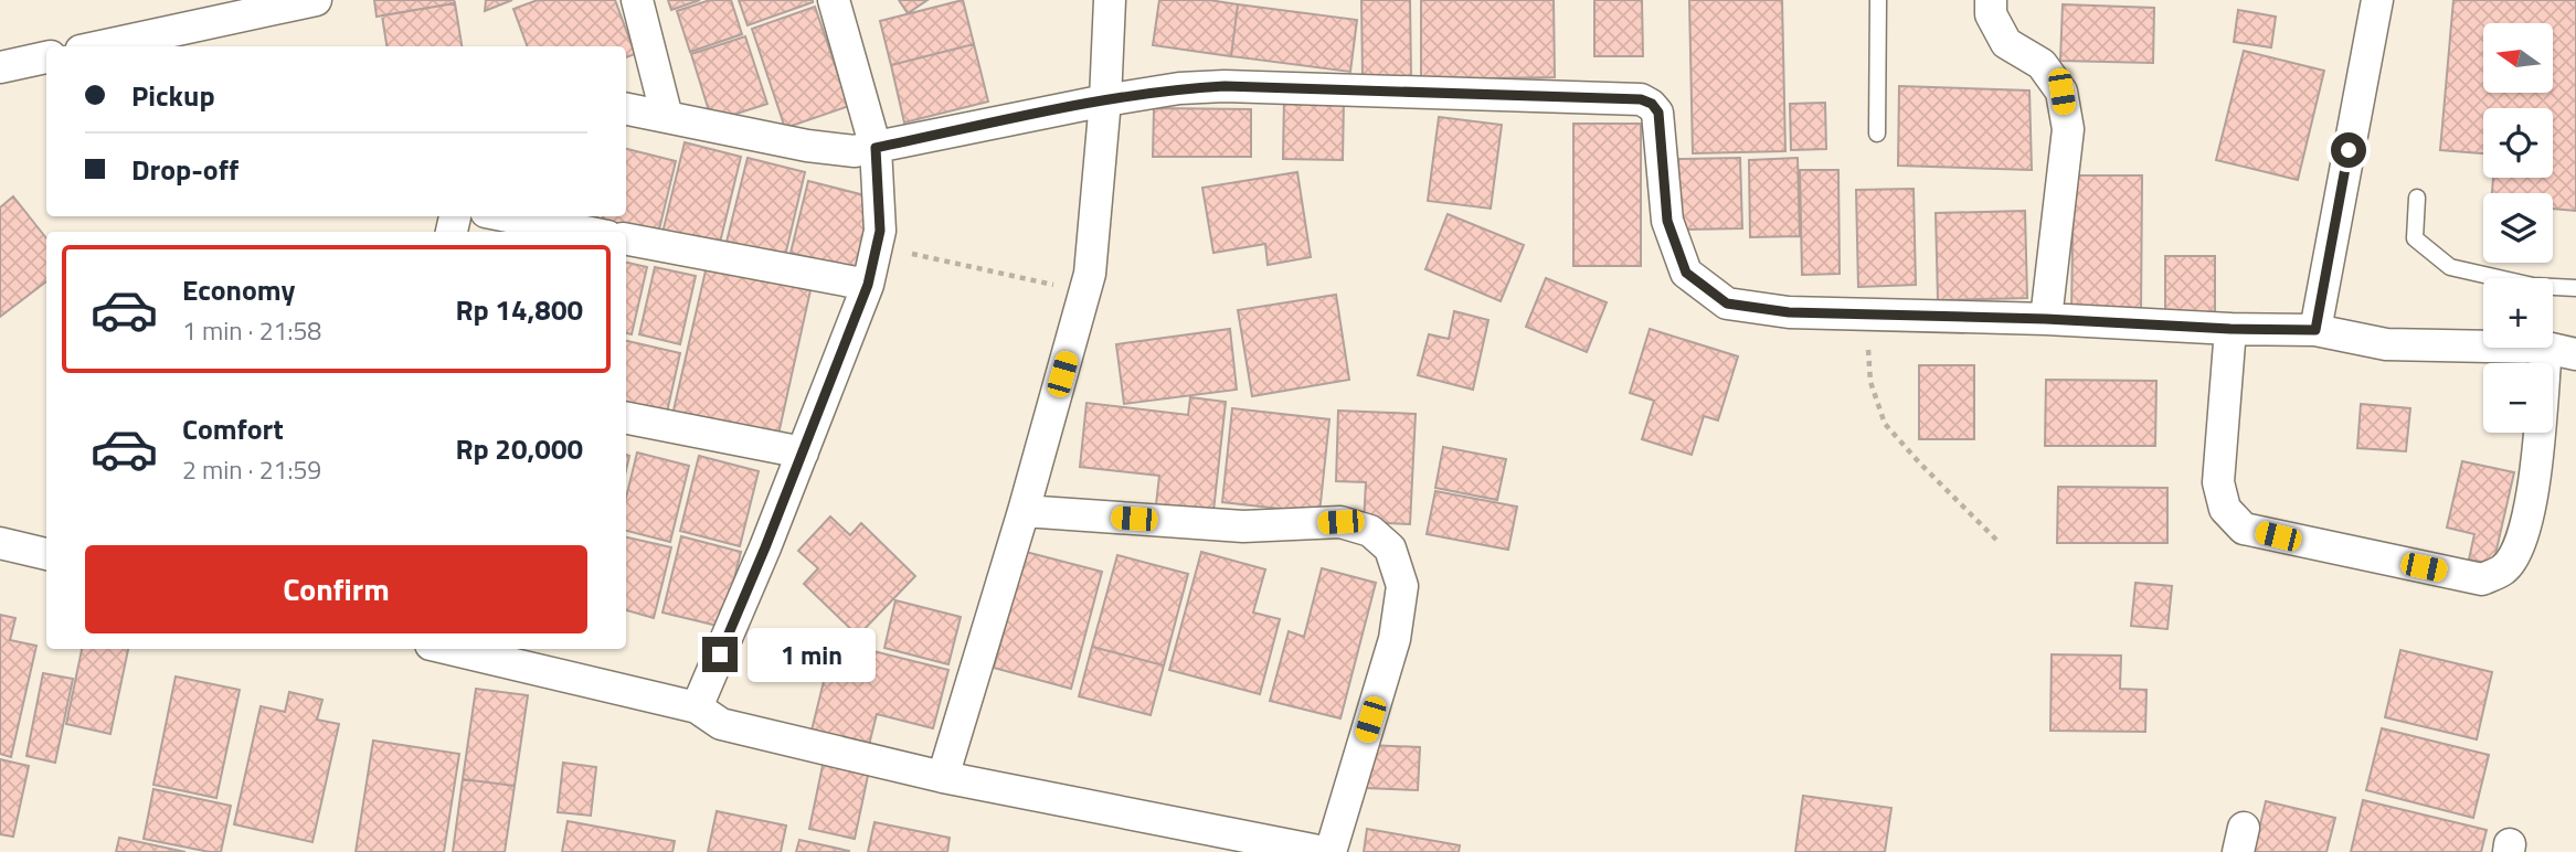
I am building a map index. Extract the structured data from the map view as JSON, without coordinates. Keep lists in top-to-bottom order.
{
  "north": "left",
  "page": {
    "map_buttons": ["+", "−"],
    "banner": ["Pickup", "Drop-off"],
    "list": [
      {
        "name": "Economy",
        "note": "1 min · 21:58",
        "value": "Rp 14,800"
      },
      {
        "name": "Comfort",
        "note": "2 min · 21:59",
        "value": "Rp 20,000"
      }
    ],
    "buttons": "Confirm",
    "bubble": "1 min"
  }
}
